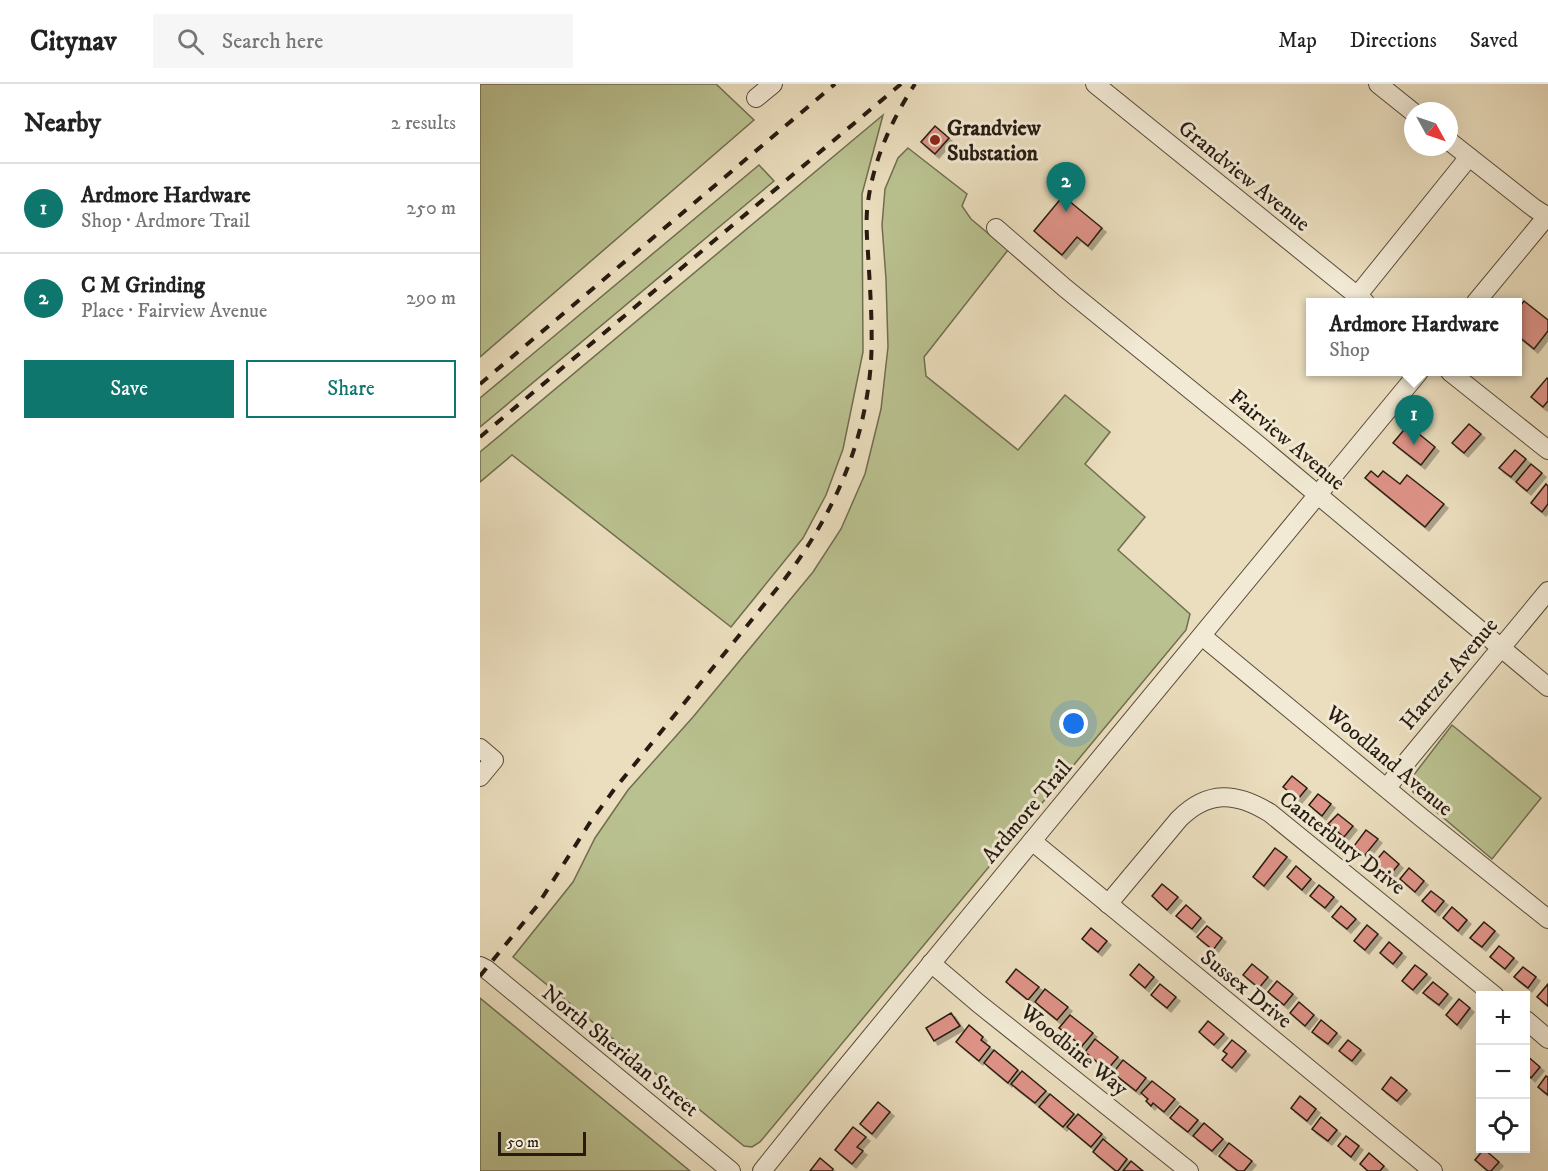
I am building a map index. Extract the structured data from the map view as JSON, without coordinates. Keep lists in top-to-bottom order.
{
  "streets": {
    "street": [
      "Grandview Avenue",
      "Fairview Avenue",
      "Hartzer Avenue",
      "Woodland Avenue",
      "Ardmore Trail",
      "Canterbury Drive",
      "Sussex Drive",
      "Woodbine Way",
      "North Sheridan Street"
    ]
  },
  "crossings": [
    ["Fairview Avenue", "Hartzer Avenue"],
    ["Fairview Avenue", "Ardmore Trail"],
    ["Hartzer Avenue", "Woodland Avenue"],
    ["Woodland Avenue", "Ardmore Trail"],
    ["Ardmore Trail", "Sussex Drive"],
    ["Ardmore Trail", "Woodbine Way"],
    ["Canterbury Drive", "Sussex Drive"]
  ],
  "places": ["Grandview Substation"],
  "scale_bar": "50 m",
  "north": "bottom right",
  "page": {
    "header": "Citynav",
    "search": "Search here",
    "nav": ["Map", "Directions", "Saved"],
    "heading": ["Nearby", "2 results"],
    "list": [
      {
        "mark": "1",
        "name": "Ardmore Hardware",
        "note": "Shop · Ardmore Trail",
        "value": "250 m"
      },
      {
        "mark": "2",
        "name": "C M Grinding",
        "note": "Place · Fairview Avenue",
        "value": "290 m"
      }
    ],
    "pins": ["2", "1"],
    "popup": ["Ardmore Hardware", "Shop"],
    "buttons": ["Save", "Share"],
    "map_buttons": ["+", "−"],
    "scale": "50 m"
  }
}
